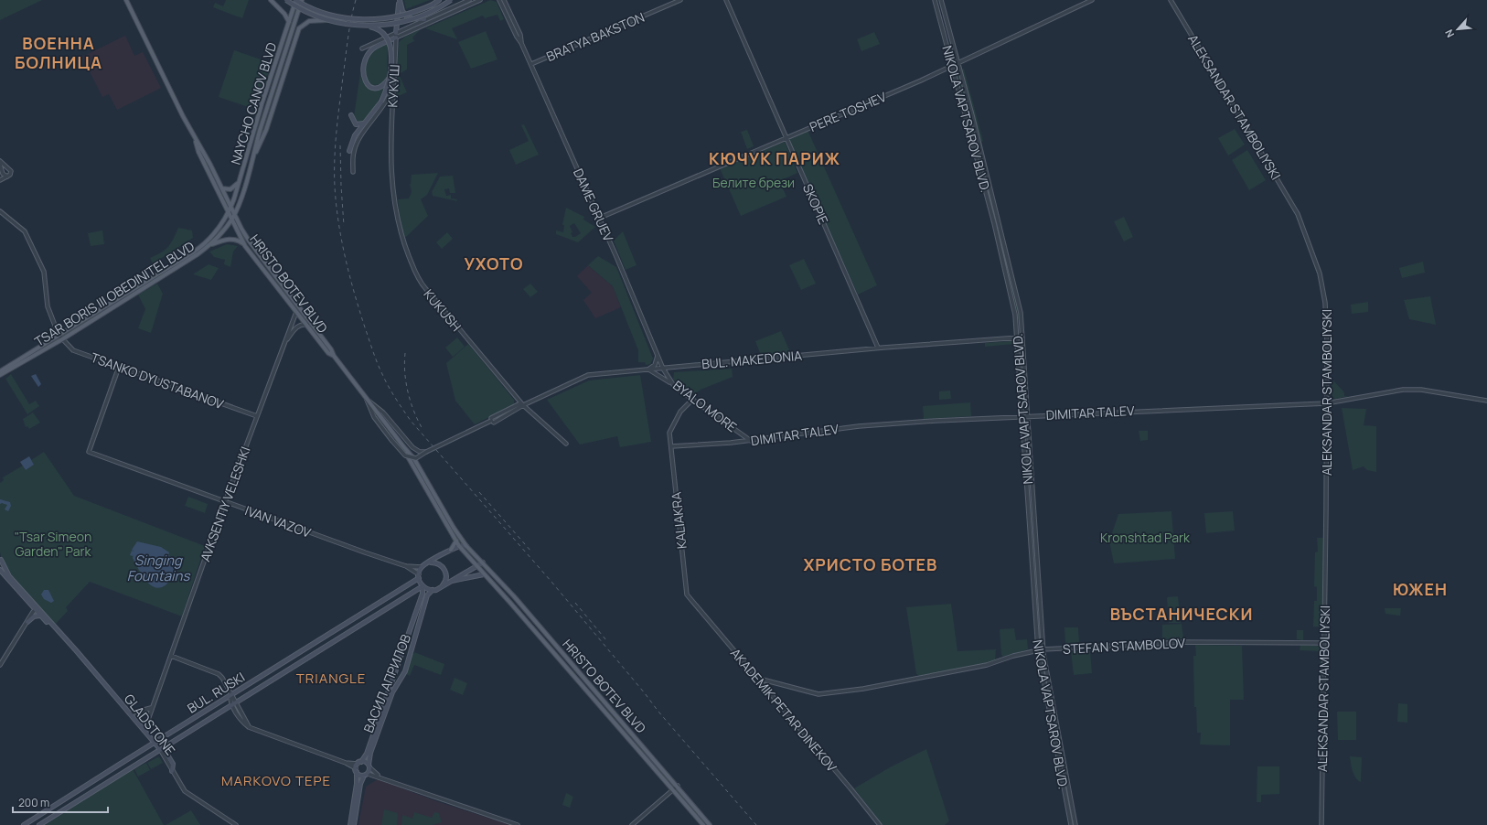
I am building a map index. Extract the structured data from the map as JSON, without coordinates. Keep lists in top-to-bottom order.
{
  "streets": {
    "main road": [
      "NAYCHO CANOV BLVD",
      "HRISTO BOTEV BLVD",
      "TSAR BORIS III OBEDINITEL BLVD",
      "ВАСИЛ АПРИЛОВ",
      "BUL. RUSKI",
      "GLADSTONE"
    ],
    "street": [
      "BRATYA BAKSTON",
      "КУКУШ",
      "ALEKSANDAR STAMBOLIYSKI",
      "PERE TOSHEV",
      "NIKOLA VAPTSAROV BLVD.",
      "SKOPIE",
      "DAME GRUEV",
      "KUKUSH",
      "BUL. MAKEDONIA",
      "TSANKO DYUSTABANOV",
      "BYALO MORE",
      "DIMITAR TALEV",
      "AVKSENTIY VELESHKI",
      "KALIAKRA",
      "IVAN VAZOV",
      "STEFAN STAMBOLOV",
      "AKADEMIK PETAR DINEKOV"
    ]
  },
  "crossings": [
    ["BRATYA BAKSTON", "DAME GRUEV"],
    ["КУКУШ", "KUKUSH"],
    ["NAYCHO CANOV BLVD", "HRISTO BOTEV BLVD"],
    ["NAYCHO CANOV BLVD", "TSAR BORIS III OBEDINITEL BLVD"],
    ["ALEKSANDAR STAMBOLIYSKI", "DIMITAR TALEV"],
    ["ALEKSANDAR STAMBOLIYSKI", "STEFAN STAMBOLOV"],
    ["PERE TOSHEV", "NIKOLA VAPTSAROV BLVD."],
    ["PERE TOSHEV", "SKOPIE"],
    ["PERE TOSHEV", "DAME GRUEV"],
    ["NIKOLA VAPTSAROV BLVD.", "BUL. MAKEDONIA"],
    ["NIKOLA VAPTSAROV BLVD.", "DIMITAR TALEV"],
    ["NIKOLA VAPTSAROV BLVD.", "STEFAN STAMBOLOV"],
    ["SKOPIE", "BUL. MAKEDONIA"],
    ["DAME GRUEV", "BUL. MAKEDONIA"],
    ["DAME GRUEV", "BYALO MORE"],
    ["HRISTO BOTEV BLVD", "TSAR BORIS III OBEDINITEL BLVD"],
    ["HRISTO BOTEV BLVD", "AVKSENTIY VELESHKI"],
    ["TSAR BORIS III OBEDINITEL BLVD", "TSANKO DYUSTABANOV"],
    ["KUKUSH", "BUL. MAKEDONIA"],
    ["BUL. MAKEDONIA", "BYALO MORE"],
    ["TSANKO DYUSTABANOV", "AVKSENTIY VELESHKI"],
    ["TSANKO DYUSTABANOV", "IVAN VAZOV"],
    ["BYALO MORE", "DIMITAR TALEV"],
    ["BYALO MORE", "KALIAKRA"],
    ["DIMITAR TALEV", "KALIAKRA"],
    ["AVKSENTIY VELESHKI", "IVAN VAZOV"],
    ["AVKSENTIY VELESHKI", "GLADSTONE"],
    ["KALIAKRA", "AKADEMIK PETAR DINEKOV"],
    ["IVAN VAZOV", "ВАСИЛ АПРИЛОВ"],
    ["IVAN VAZOV", "BUL. RUSKI"],
    ["STEFAN STAMBOLOV", "AKADEMIK PETAR DINEKOV"],
    ["ВАСИЛ АПРИЛОВ", "BUL. RUSKI"],
    ["BUL. RUSKI", "GLADSTONE"]
  ],
  "districts": [
    "ВОЕННА БОЛНИЦА",
    "КЮЧУК ПАРИЖ",
    "УХОТО",
    "ХРИСТО БОТЕВ",
    "ЮЖЕН",
    "ВЪСТАНИЧЕСКИ",
    "TRIANGLE",
    "MARKOVO TEPE"
  ],
  "water": ["Singing Fountains"],
  "parks": ["Белите брези", "\"Tsar Simeon Garden\" Park", "Kronshtad Park"],
  "scale_bar": "200 m",
  "north": "bottom left"
}
